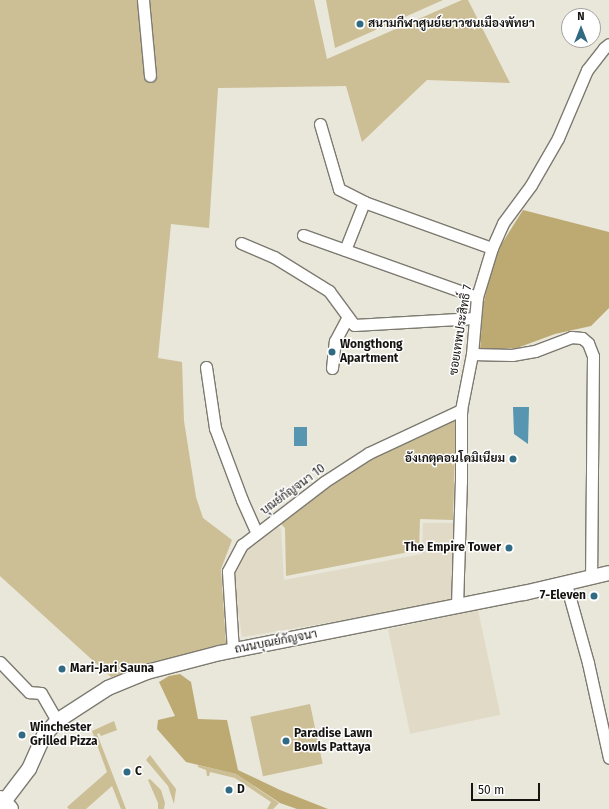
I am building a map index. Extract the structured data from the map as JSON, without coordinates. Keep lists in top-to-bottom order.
{
  "streets": {
    "street": ["ซอยเทพประสิทธิ์ 7", "บุณย์กัญจนา 10", "ถนนบุณย์กัญจนา"]
  },
  "crossings": [
    ["ซอยเทพประสิทธิ์ 7", "บุณย์กัญจนา 10"],
    ["ซอยเทพประสิทธิ์ 7", "ถนนบุณย์กัญจนา"],
    ["บุณย์กัญจนา 10", "ถนนบุณย์กัญจนา"]
  ],
  "places": [
    "สนามกีฬาศูนย์เยาวชนเมืองพัทยา",
    "Wongthong Apartment",
    "อังเกตุคอนโดมิเนียม",
    "The Empire Tower",
    "7-Eleven",
    "Mari-Jari Sauna",
    "Winchester Grilled Pizza",
    "Paradise Lawn Bowls Pattaya",
    "C",
    "D"
  ],
  "scale_bar": "50 m",
  "north": "top"
}
